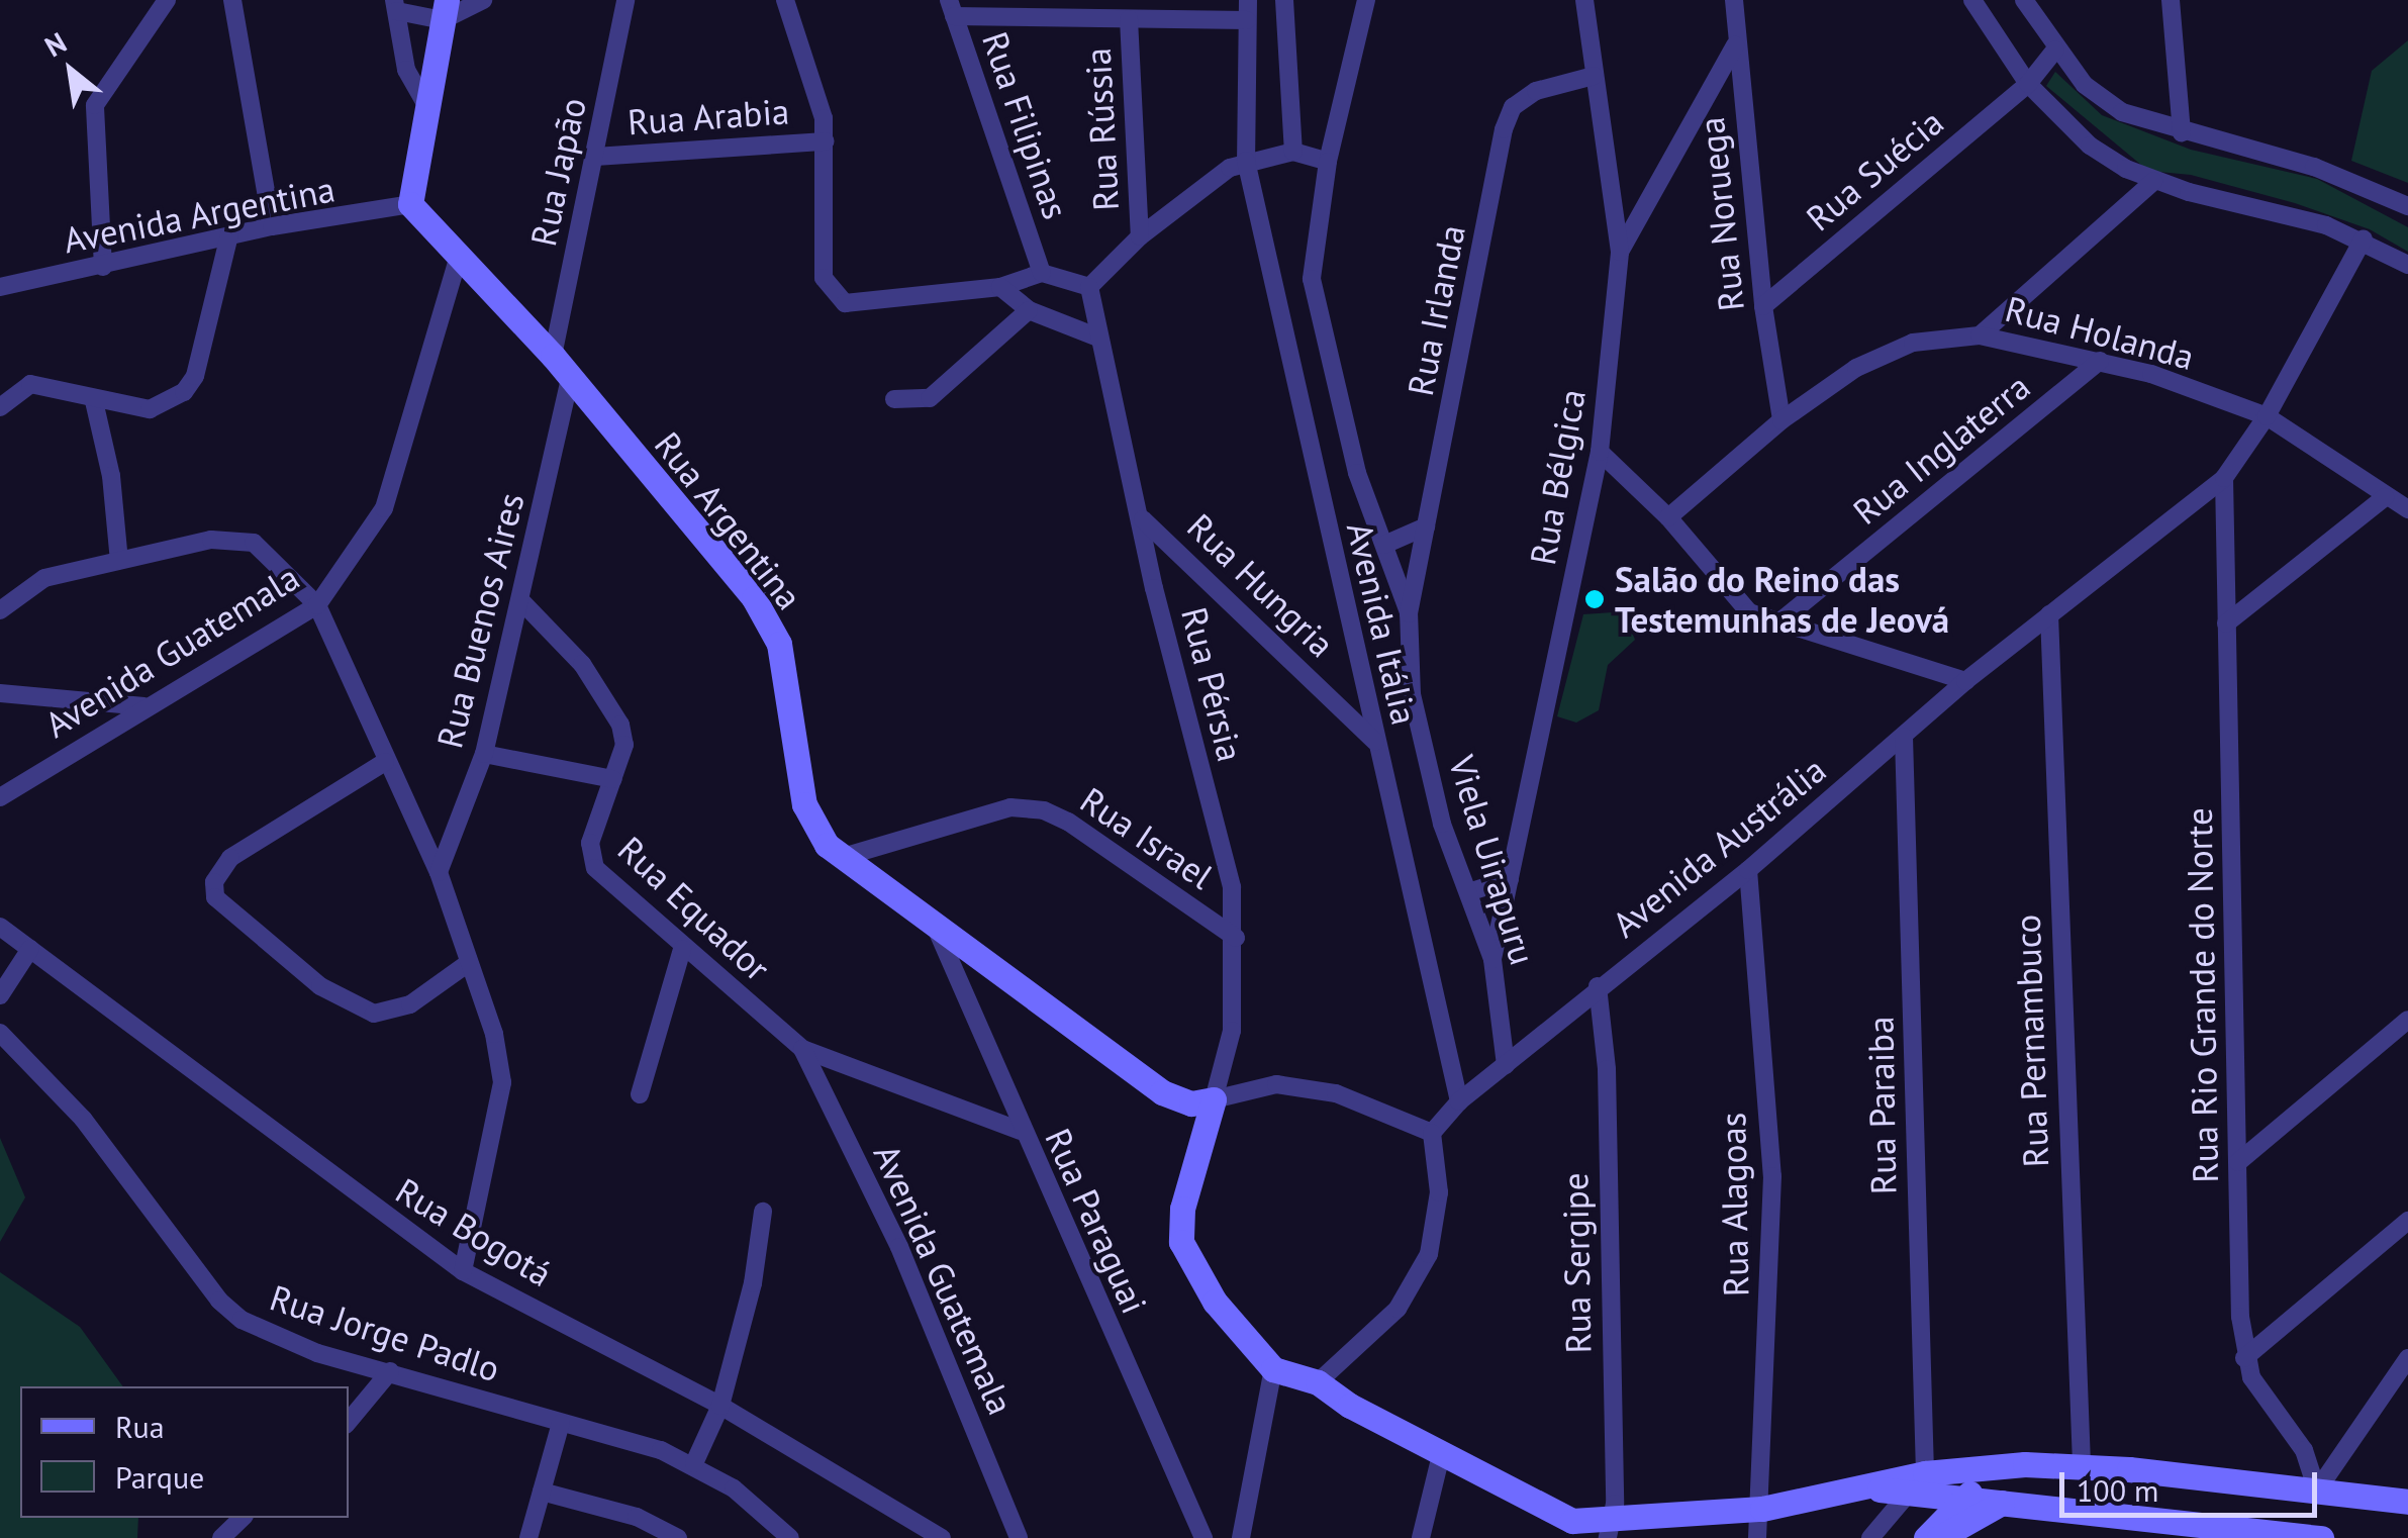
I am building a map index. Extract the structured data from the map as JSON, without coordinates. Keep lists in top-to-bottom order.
{
  "streets": {
    "main road": ["Rua Argentina"],
    "street": [
      "Rua Arabia",
      "Rua Filipinas",
      "Rua Rússia",
      "Rua Suécia",
      "Rua Japão",
      "Avenida Argentina",
      "Rua Noruega",
      "Rua Irlanda",
      "Rua Holanda",
      "Rua Inglaterra",
      "Rua Bélgica",
      "Rua Hungria",
      "Rua Buenos Aires",
      "Avenida Itália",
      "Avenida Guatemala",
      "Rua Pérsia",
      "Rua Israel",
      "Avenida Austrália",
      "Viela Uirapuru",
      "Rua Equador",
      "Rua Rio Grande do Norte",
      "Rua Pernambuco",
      "Rua Paraiba",
      "Rua Alagoas",
      "Rua Paraguai",
      "Rua Bogotá",
      "Rua Sergipe",
      "Rua Jorge Padlo"
    ]
  },
  "crossings": [
    ["Rua Arabia", "Rua Japão"],
    ["Rua Suécia", "Rua Noruega"],
    ["Rua Japão", "Rua Argentina"],
    ["Avenida Argentina", "Rua Argentina"],
    ["Rua Noruega", "Rua Holanda"],
    ["Rua Irlanda", "Rua Bélgica"],
    ["Rua Irlanda", "Avenida Itália"],
    ["Rua Irlanda", "Viela Uirapuru"],
    ["Rua Holanda", "Rua Inglaterra"],
    ["Rua Holanda", "Avenida Austrália"],
    ["Rua Bélgica", "Viela Uirapuru"],
    ["Rua Argentina", "Rua Buenos Aires"],
    ["Rua Argentina", "Avenida Guatemala"],
    ["Rua Argentina", "Rua Pérsia"],
    ["Rua Argentina", "Rua Israel"],
    ["Rua Argentina", "Avenida Austrália"],
    ["Rua Argentina", "Rua Paraguai"],
    ["Rua Hungria", "Avenida Itália"],
    ["Rua Hungria", "Rua Pérsia"],
    ["Rua Buenos Aires", "Avenida Guatemala"],
    ["Rua Buenos Aires", "Rua Equador"],
    ["Rua Buenos Aires", "Rua Bogotá"],
    ["Avenida Itália", "Avenida Austrália"],
    ["Avenida Itália", "Viela Uirapuru"],
    ["Avenida Guatemala", "Rua Equador"],
    ["Rua Pérsia", "Rua Israel"],
    ["Rua Pérsia", "Avenida Austrália"],
    ["Avenida Austrália", "Viela Uirapuru"],
    ["Avenida Austrália", "Rua Rio Grande do Norte"],
    ["Avenida Austrália", "Rua Pernambuco"],
    ["Avenida Austrália", "Rua Paraiba"],
    ["Avenida Austrália", "Rua Alagoas"],
    ["Avenida Austrália", "Rua Sergipe"],
    ["Rua Equador", "Rua Paraguai"]
  ],
  "places": ["Salão do Reino das Testemunhas de Jeová"],
  "legend": ["Rua", "Parque"],
  "scale_bar": "100 m",
  "north": "top left"
}
